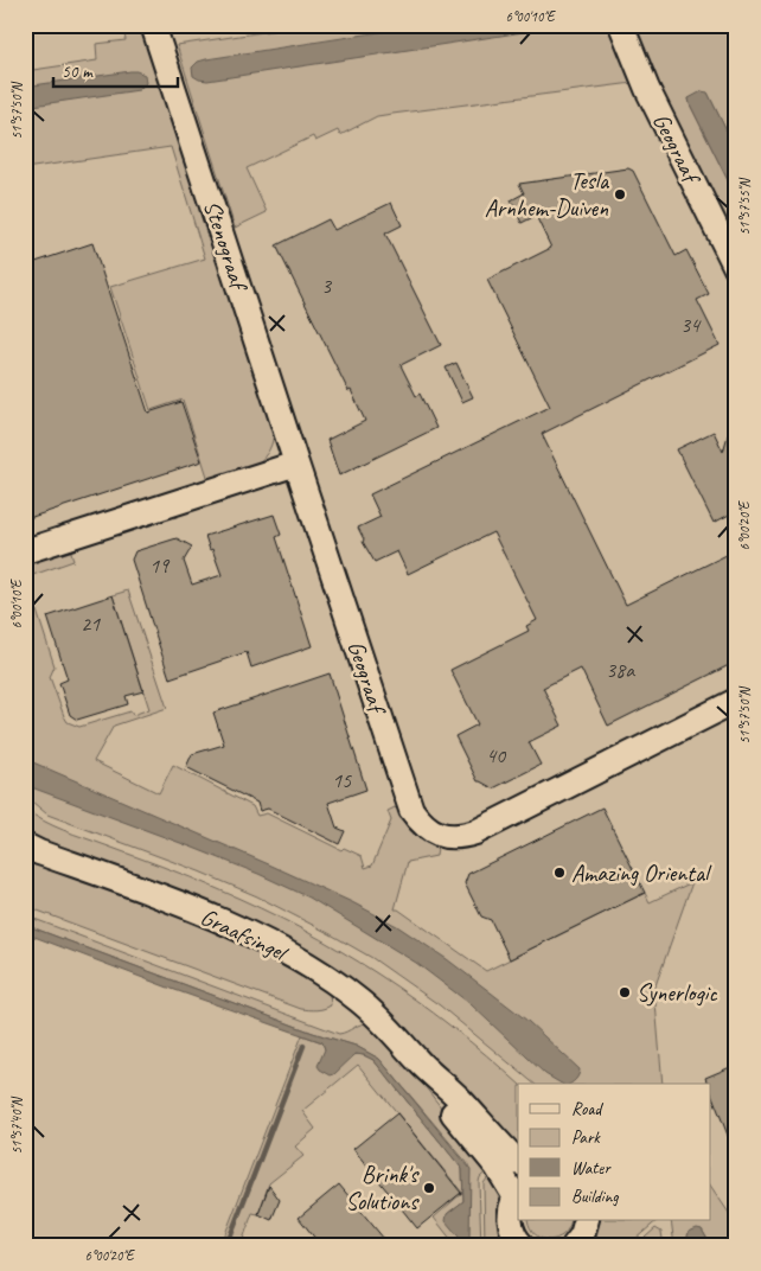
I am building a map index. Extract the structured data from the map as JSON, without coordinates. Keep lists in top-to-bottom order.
{
  "streets": {
    "street": ["Geograaf", "Stenograaf", "Graafsingel"]
  },
  "crossings": [
    ["Geograaf", "Stenograaf"]
  ],
  "places": [
    "Tesla Arnhem-Duiven",
    "Amazing Oriental",
    "Synerlogic",
    "Brink's Solutions"
  ],
  "house_numbers": [
    "3",
    "34",
    "19",
    "21",
    "38a",
    "40",
    "15"
  ],
  "legend": [
    "Road",
    "Park",
    "Water",
    "Building"
  ],
  "scale_bar": "50 m",
  "coordinates": [
    "6°00'10\"E",
    "51°57'50\"N",
    "51°57'55\"N",
    "6°00'20\"E",
    "51°57'40\"N"
  ]
}
